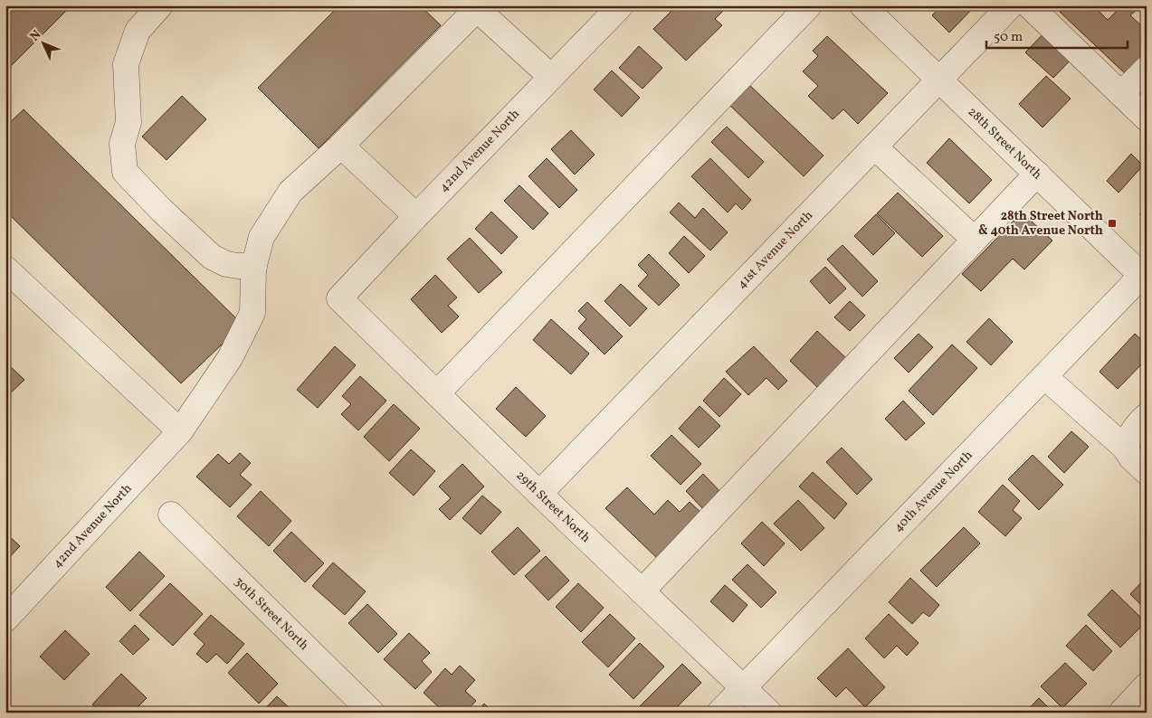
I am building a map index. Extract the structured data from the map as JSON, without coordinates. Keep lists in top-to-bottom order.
{
  "streets": {
    "street": [
      "28th Street North",
      "42nd Avenue North",
      "41st Avenue North",
      "40th Avenue North",
      "29th Street North",
      "30th Street North"
    ]
  },
  "crossings": [
    ["28th Street North", "41st Avenue North"],
    ["28th Street North", "40th Avenue North"],
    ["42nd Avenue North", "29th Street North"],
    ["41st Avenue North", "29th Street North"],
    ["40th Avenue North", "29th Street North"]
  ],
  "places": {
    "transit": ["28th Street North & 40th Avenue North"]
  },
  "scale_bar": "50 m",
  "north": "top left"
}
